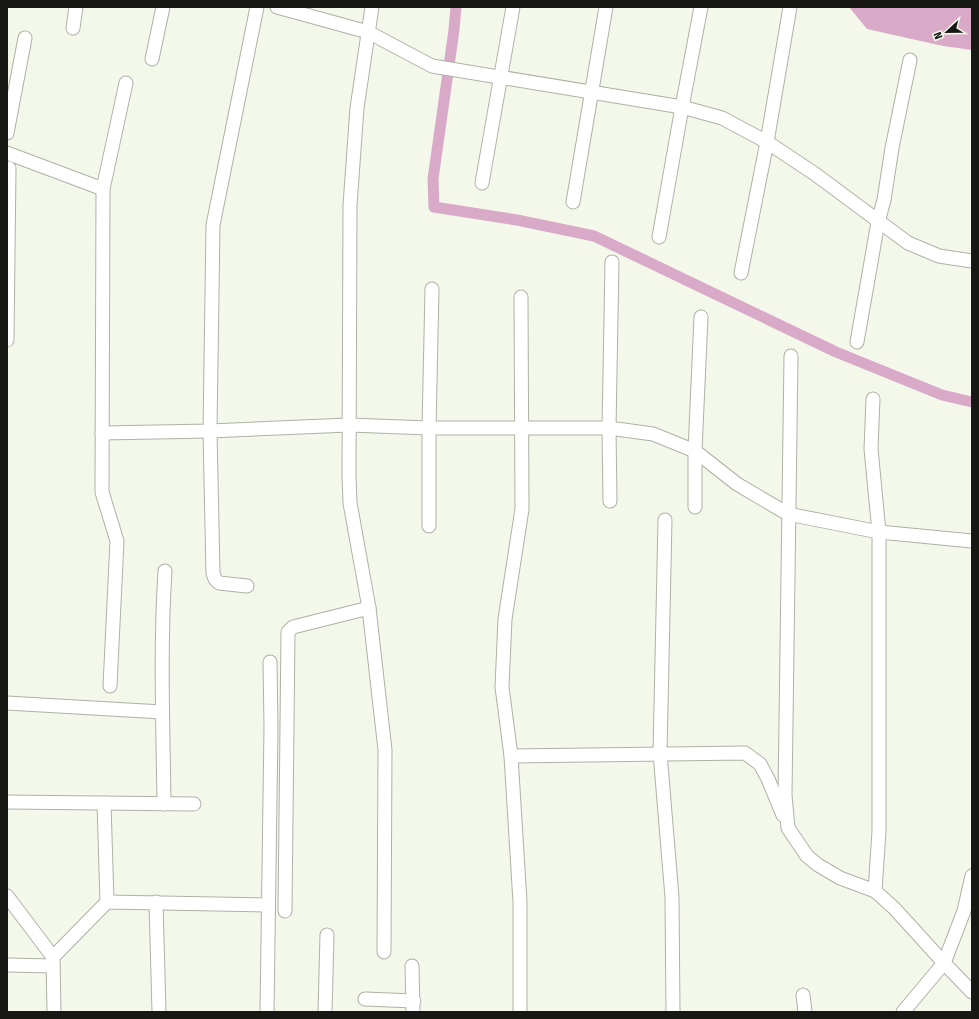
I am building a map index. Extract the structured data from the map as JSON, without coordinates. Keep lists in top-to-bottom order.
{
  "north": "left"
}
